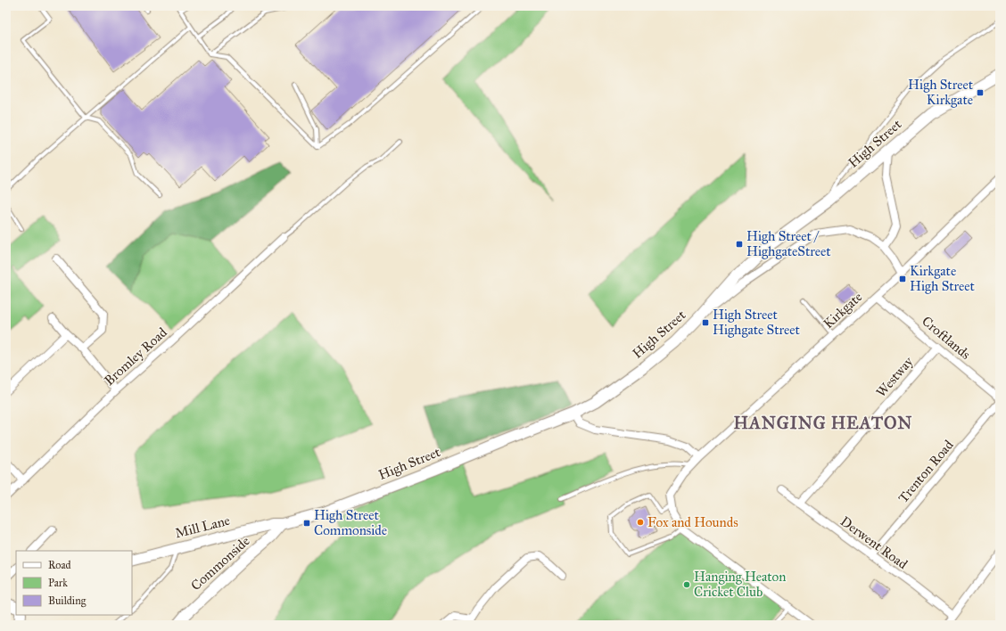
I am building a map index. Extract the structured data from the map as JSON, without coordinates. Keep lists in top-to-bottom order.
{
  "streets": {
    "street": [
      "High Street",
      "Kirkgate",
      "Croftlands",
      "Bromley Road",
      "Westway",
      "Trenton Road",
      "Mill Lane",
      "Derwent Road",
      "Commonside"
    ]
  },
  "crossings": [
    ["High Street", "Mill Lane"],
    ["High Street", "Commonside"],
    ["Kirkgate", "Croftlands"],
    ["Croftlands", "Westway"],
    ["Westway", "Derwent Road"],
    ["Trenton Road", "Derwent Road"],
    ["Mill Lane", "Commonside"]
  ],
  "districts": ["HANGING HEATON"],
  "places": {
    "transit": [
      "High Street Kirkgate",
      "High Street / HighgateStreet",
      "Kirkgate High Street",
      "High Street Highgate Street",
      "High Street Commonside"
    ],
    "other": ["Fox and Hounds", "Hanging Heaton Cricket Club"]
  },
  "legend": ["Road", "Park", "Building"]
}
